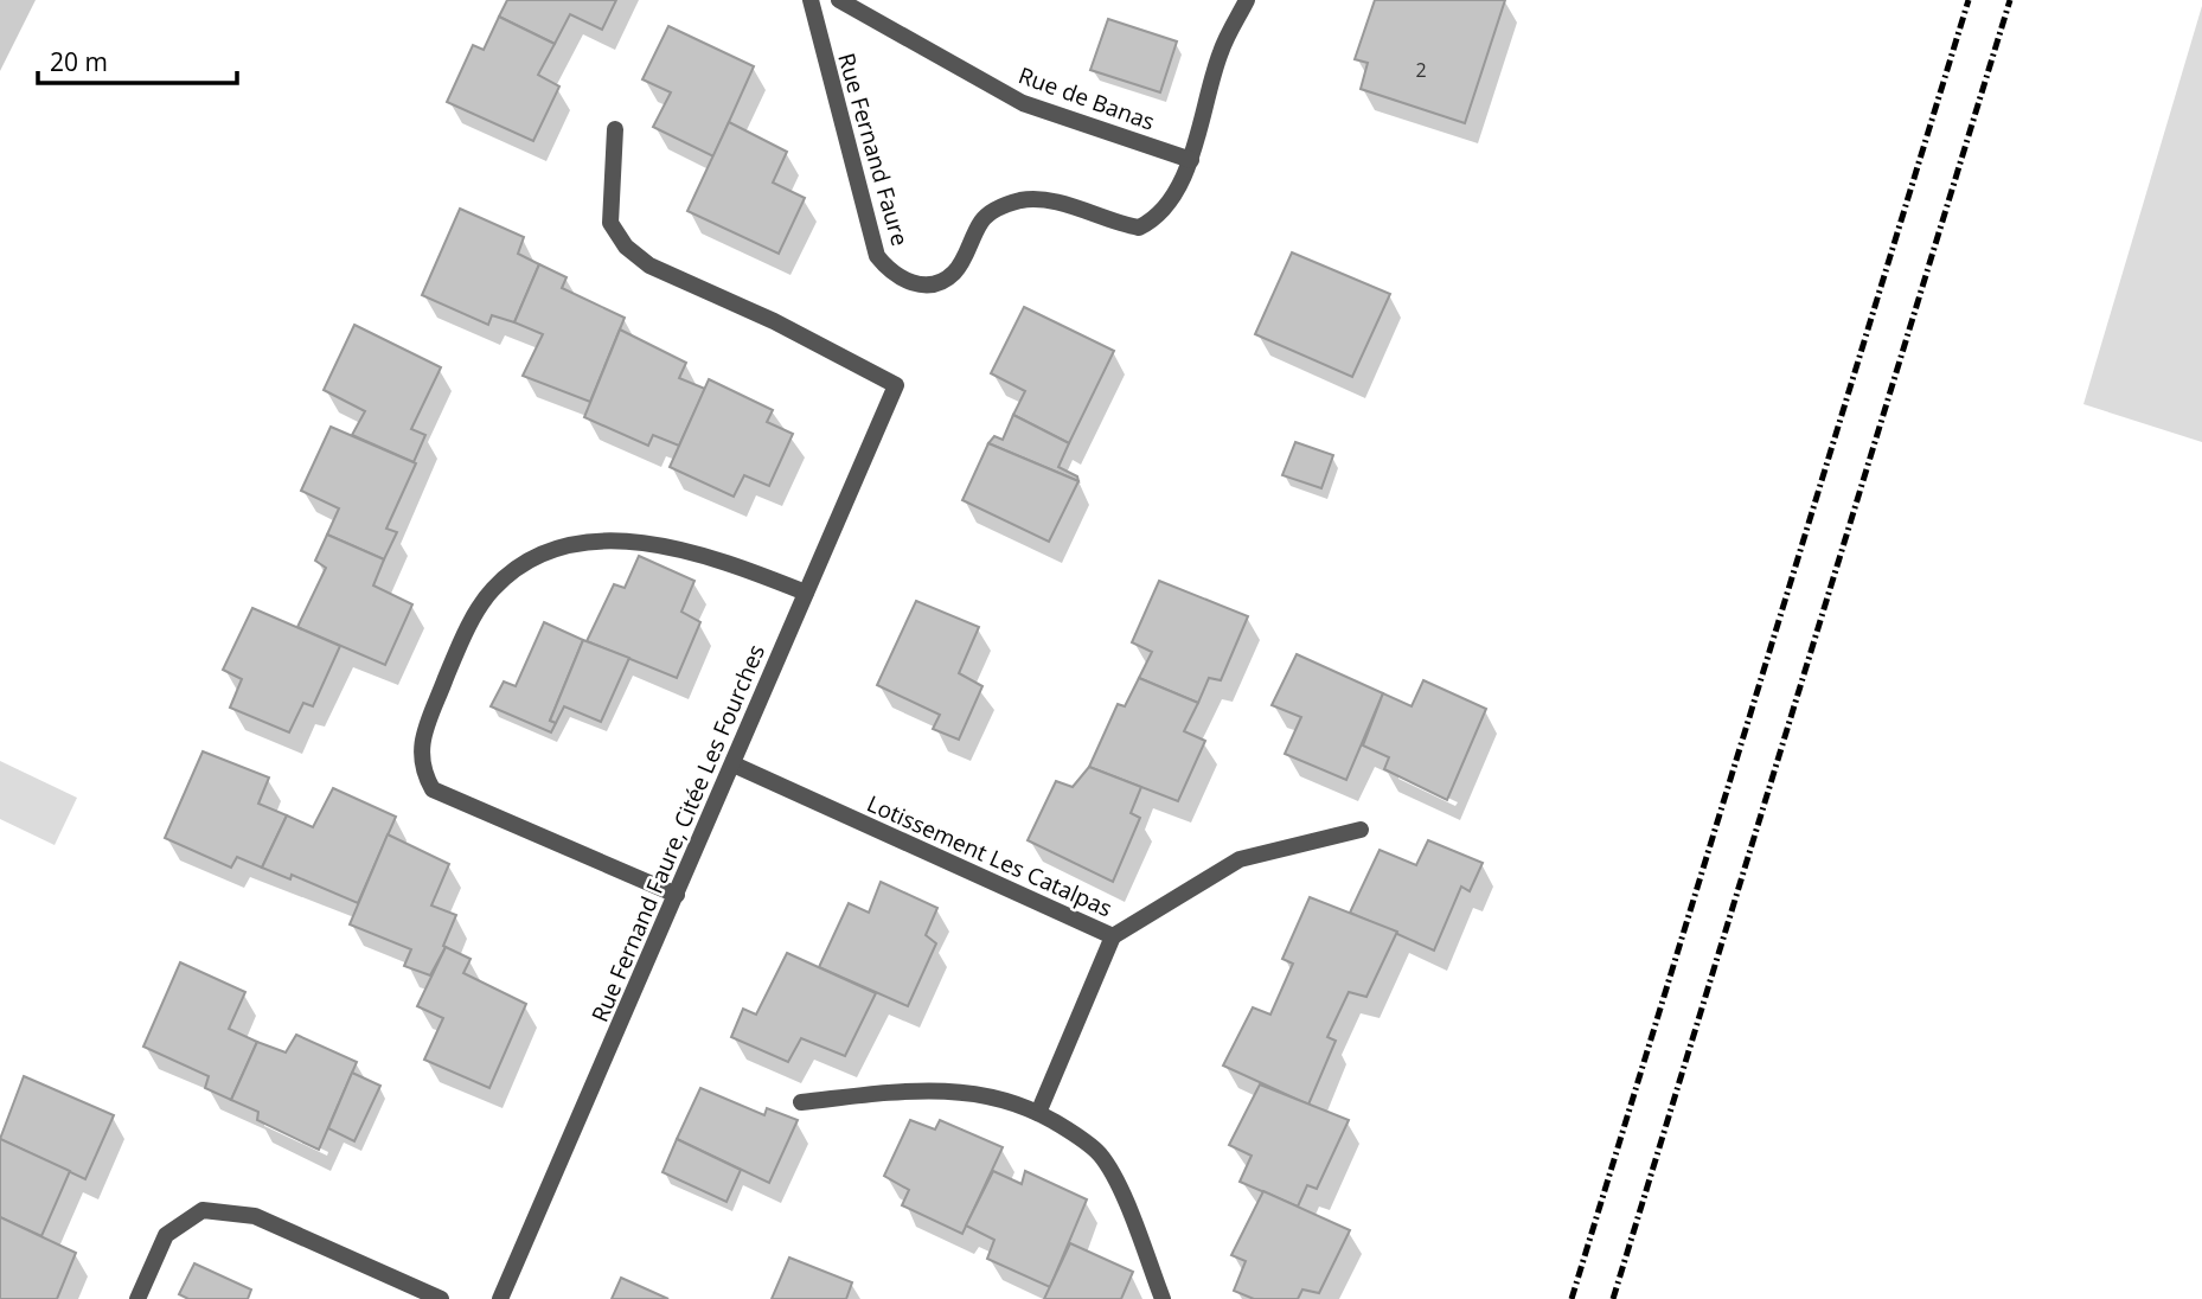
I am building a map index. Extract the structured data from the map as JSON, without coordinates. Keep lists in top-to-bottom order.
{
  "streets": {
    "street": [
      "Rue de Banas",
      "Rue Fernand Faure",
      "Rue Fernand Faure, Citée Les Fourches",
      "Lotissement Les Catalpas"
    ]
  },
  "crossings": [
    ["Rue de Banas", "Rue Fernand Faure"],
    ["Rue Fernand Faure, Citée Les Fourches", "Lotissement Les Catalpas"]
  ],
  "house_numbers": ["2"],
  "scale_bar": "20 m"
}
